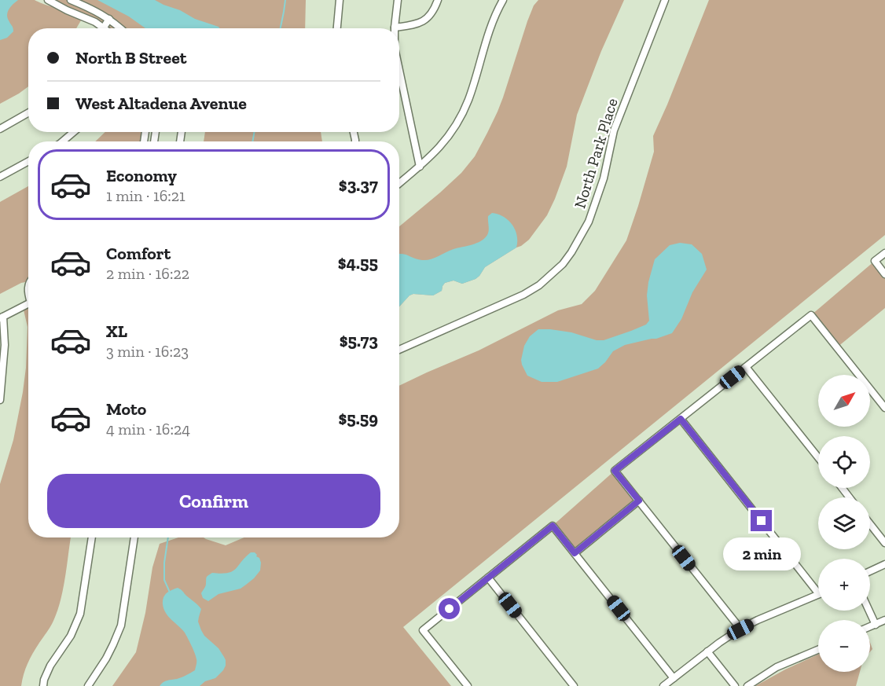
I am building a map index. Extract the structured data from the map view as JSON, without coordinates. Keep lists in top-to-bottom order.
{
  "streets": {
    "street": ["North Park Place"]
  },
  "north": "top right",
  "page": {
    "banner": ["North B Street", "West Altadena Avenue"],
    "list": [
      {
        "name": "Economy",
        "note": "1 min · 16:21",
        "value": "$3.37"
      },
      {
        "name": "Comfort",
        "note": "2 min · 16:22",
        "value": "$4.55"
      },
      {
        "name": "XL",
        "note": "3 min · 16:23",
        "value": "$5.73"
      },
      {
        "name": "Moto",
        "note": "4 min · 16:24",
        "value": "$5.59"
      }
    ],
    "map_buttons": ["+", "−"],
    "buttons": "Confirm",
    "bubble": "2 min"
  }
}
